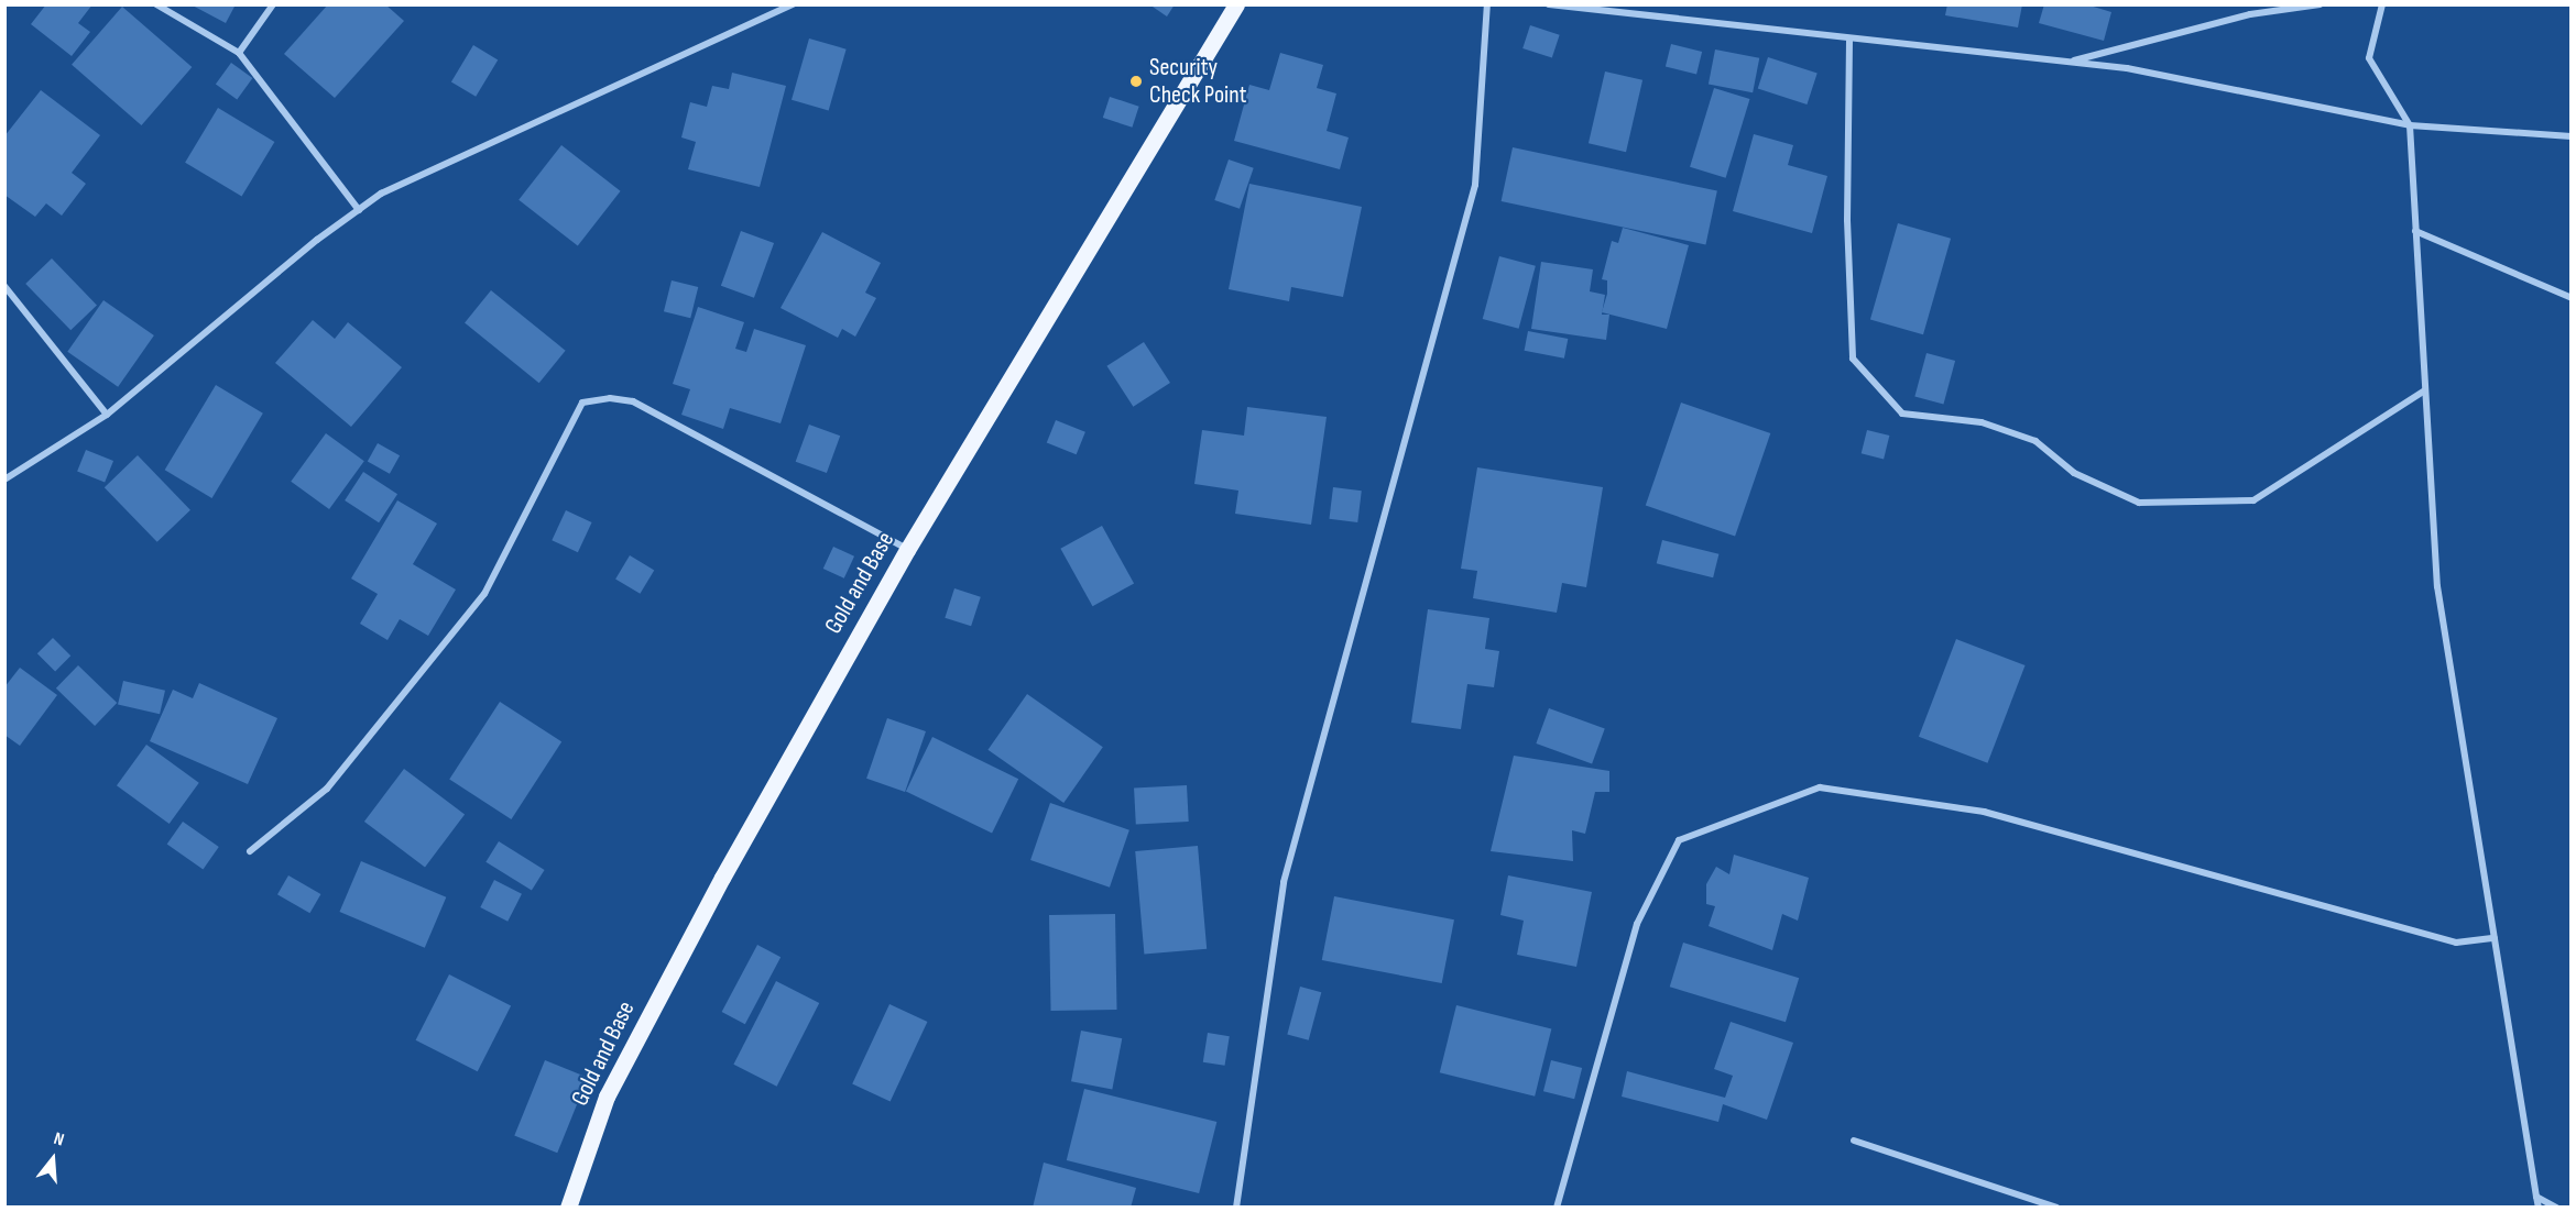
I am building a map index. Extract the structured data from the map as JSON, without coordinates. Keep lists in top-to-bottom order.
{
  "streets": {
    "main road": ["Gold and Base"]
  },
  "places": ["Security Check Point"],
  "north": "top"
}
